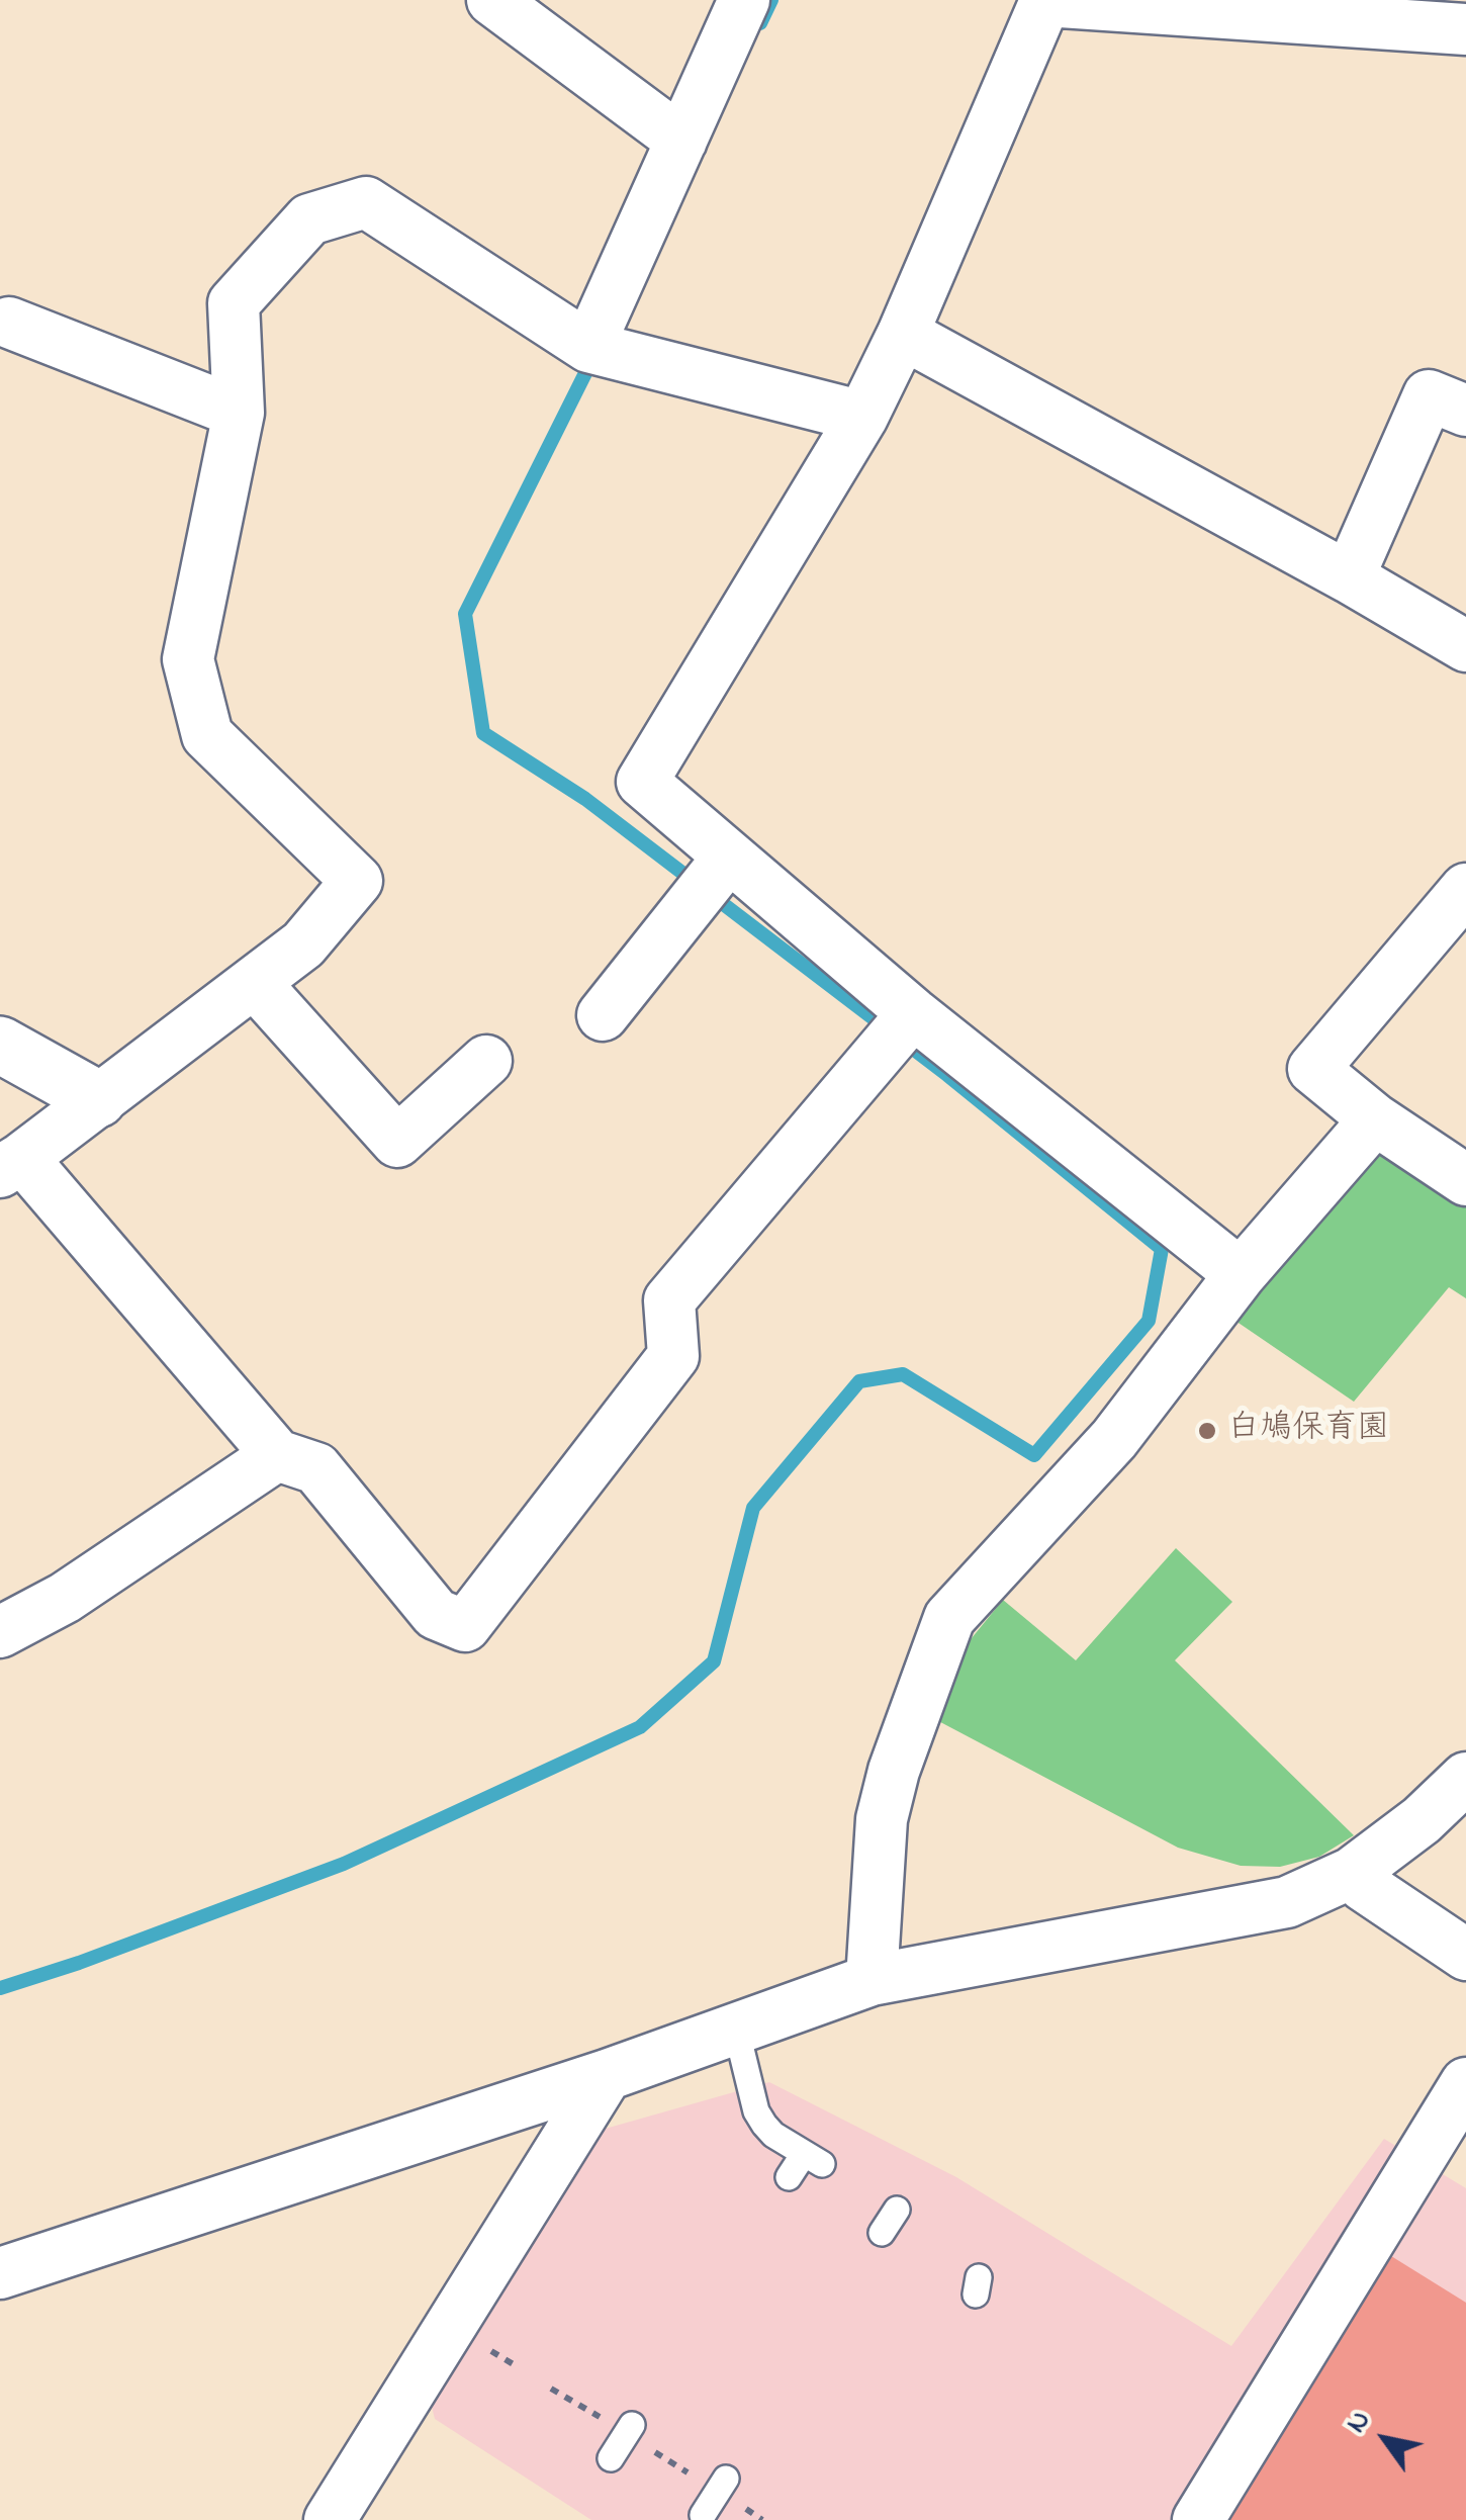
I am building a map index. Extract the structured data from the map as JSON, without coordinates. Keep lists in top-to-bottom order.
{
  "places": ["白鳩保育園"],
  "north": "top left"
}
